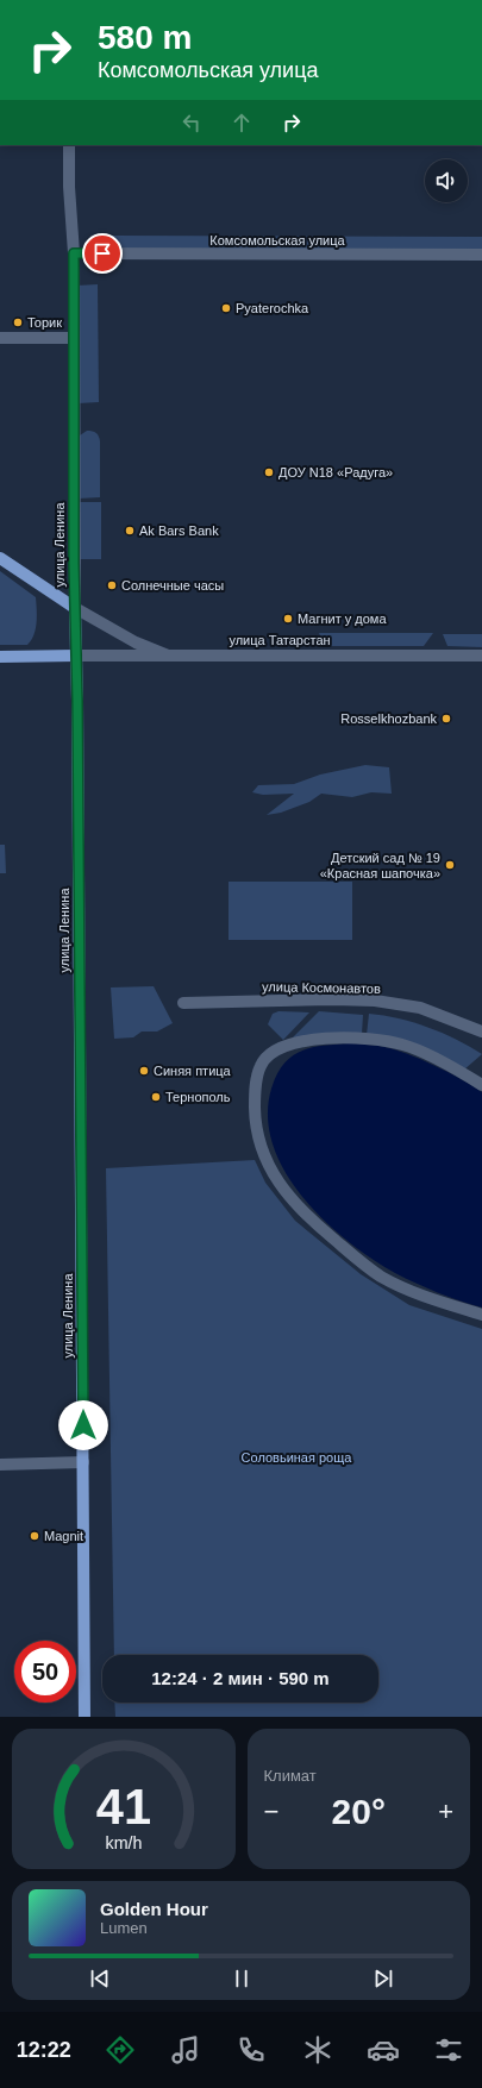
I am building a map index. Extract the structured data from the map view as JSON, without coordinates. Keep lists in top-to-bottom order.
{
  "streets": {
    "main road": ["улица Ленина"],
    "street": ["Комсомольская улица", "улица Татарстан", "улица Космонавтов"]
  },
  "crossings": [
    ["Комсомольская улица", "улица Ленина"],
    ["улица Ленина", "улица Татарстан"]
  ],
  "parks": ["Соловьиная роща"],
  "places": [
    "Pyaterochka",
    "Торик",
    "ДОУ N18 «Радуга»",
    "Ak Bars Bank",
    "Солнечные часы",
    "Магнит у дома",
    "Rosselkhozbank",
    "Детский сад № 19 «Красная шапочка»",
    "Синяя птица",
    "Тернополь",
    "Magnit"
  ],
  "page": {
    "turn": ["580 m", "Комсомольская улица"],
    "limit": "50",
    "trip": "12:24 · 2 мин · 590 m",
    "tile": "Климат",
    "heat": ["−", "20°", "+"],
    "song": ["Golden Hour", "Lumen"],
    "tabs": "12:22",
    "gauge": ["41", "km/h"]
  }
}
